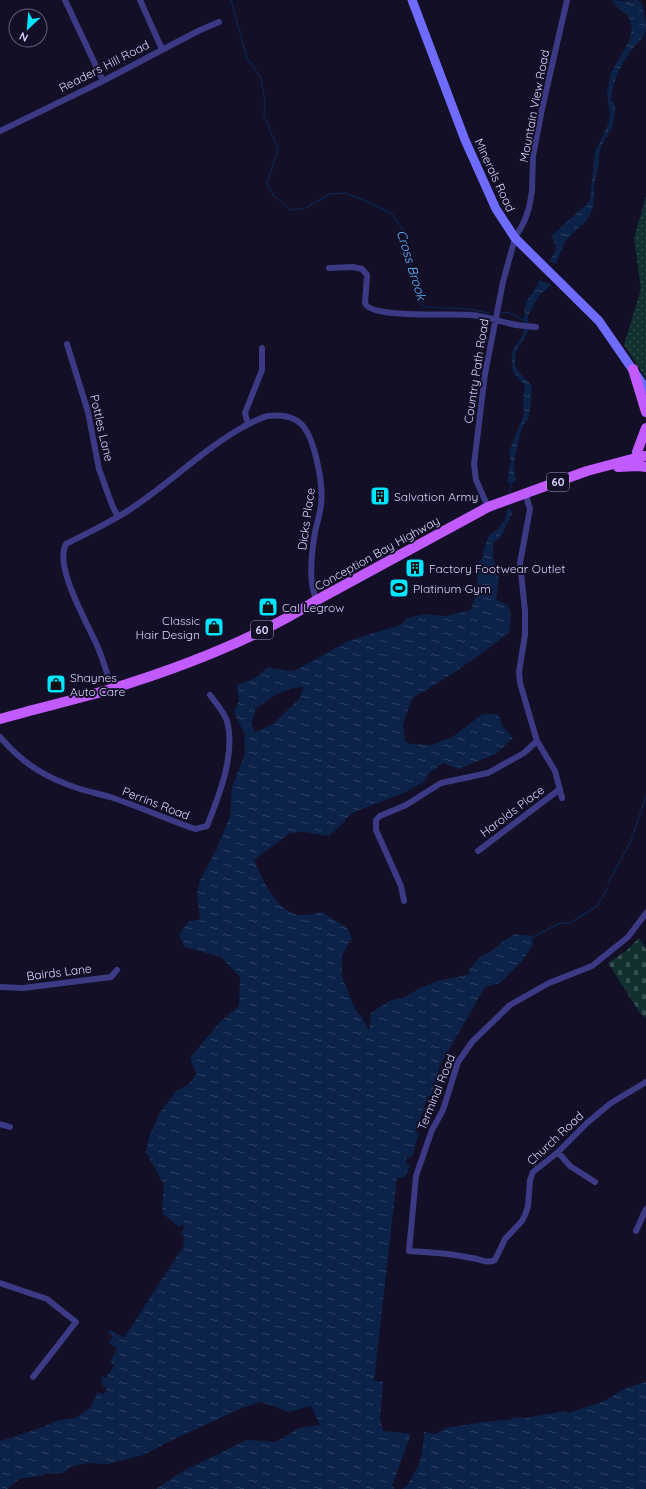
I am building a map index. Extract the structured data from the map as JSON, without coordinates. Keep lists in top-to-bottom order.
{
  "streets": {
    "main road": ["60", "Conception Bay Highway"],
    "street": [
      "Readers Hill Road",
      "Mountain View Road",
      "Minerals Road",
      "Country Path Road",
      "Pottles Lane",
      "Dicks Place",
      "Perrins Road",
      "Harolds Place",
      "Bairds Lane",
      "Terminal Road",
      "Church Road"
    ]
  },
  "crossings": [
    ["Mountain View Road", "Minerals Road"],
    ["Mountain View Road", "Country Path Road"],
    ["Minerals Road", "Country Path Road"],
    ["Country Path Road", "Conception Bay Highway"],
    ["Pottles Lane", "Dicks Place"],
    ["Dicks Place", "Conception Bay Highway"],
    ["Terminal Road", "Church Road"]
  ],
  "water": ["Cross Brook"],
  "places": {
    "building": ["Salvation Army", "Factory Footwear Outlet"],
    "sports": ["Platinum Gym"],
    "shop": ["Cal Legrow", "Classic Hair Design", "Shaynes Auto Care"]
  },
  "north": "bottom left"
}
